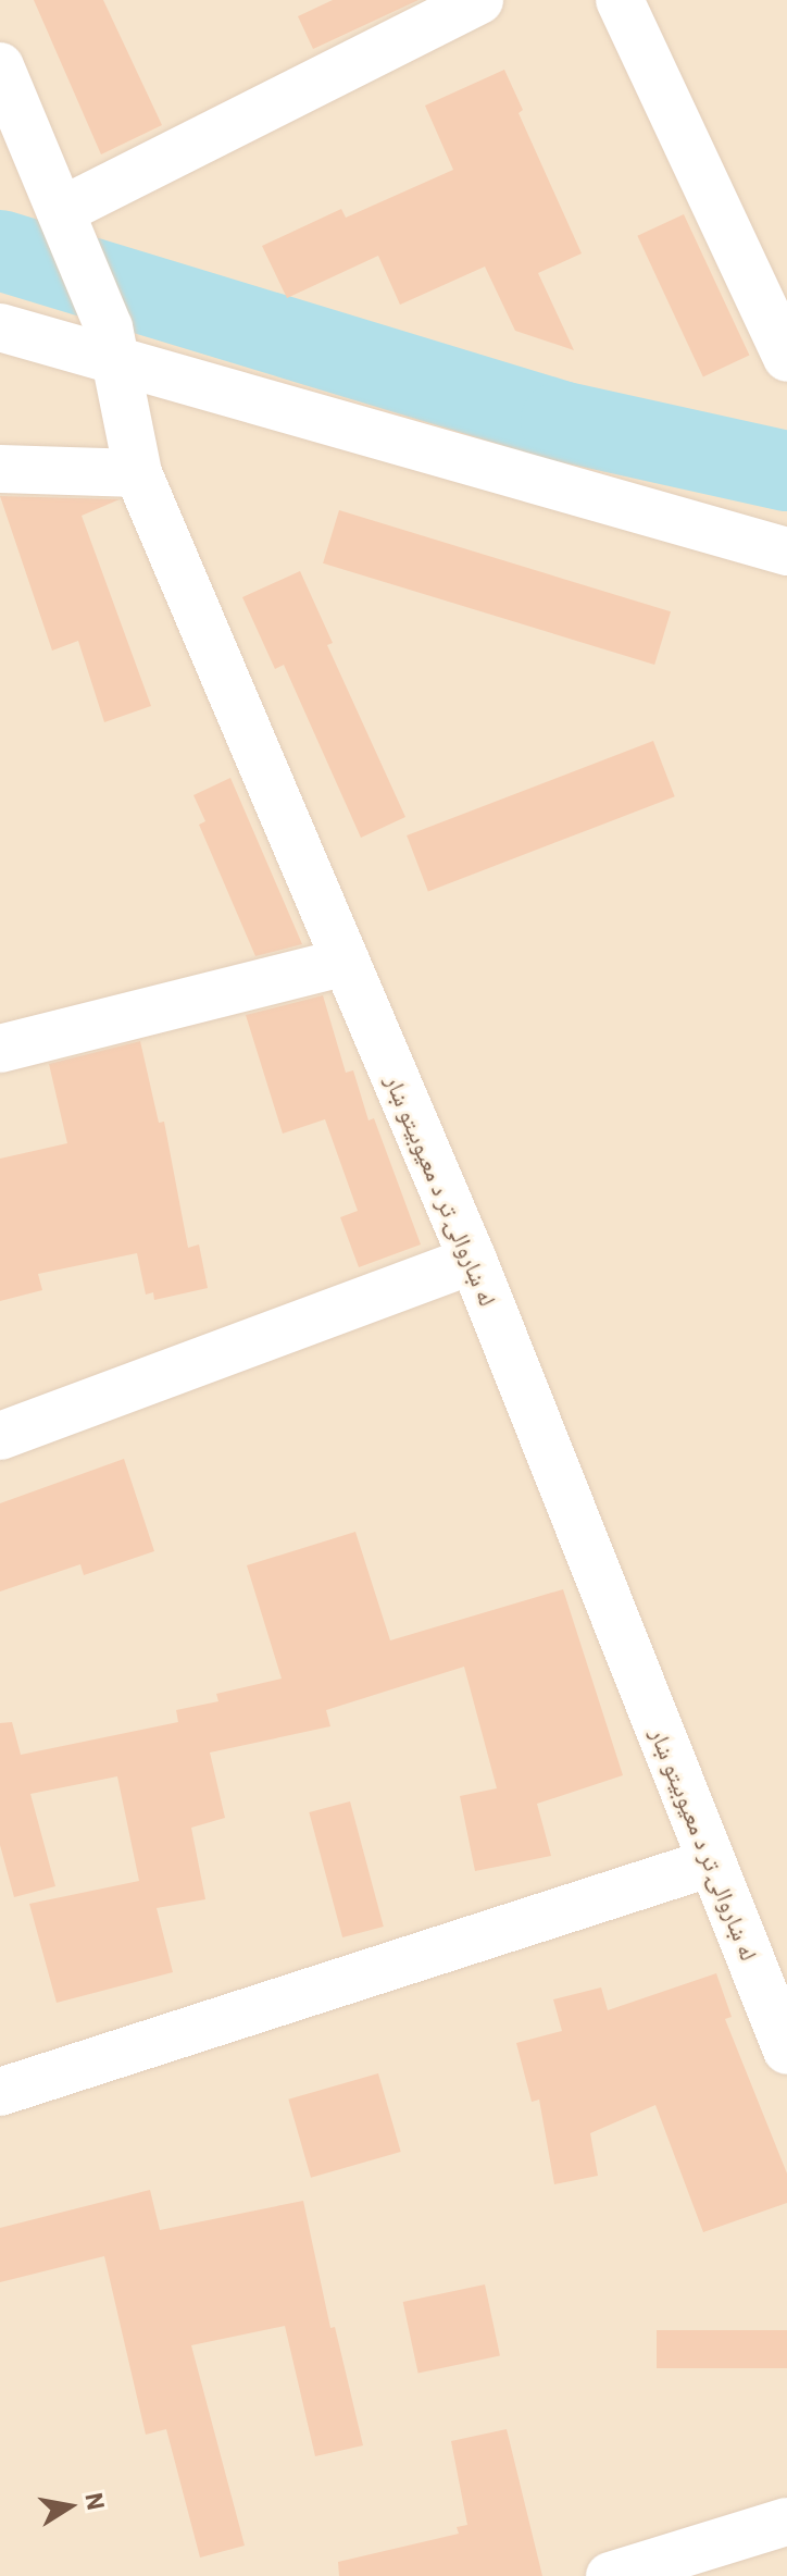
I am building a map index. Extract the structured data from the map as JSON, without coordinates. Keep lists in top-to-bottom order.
{
  "streets": {
    "street": ["له ښاروالۍ تر د معیوبیتو ښار"]
  },
  "north": "right"
}
